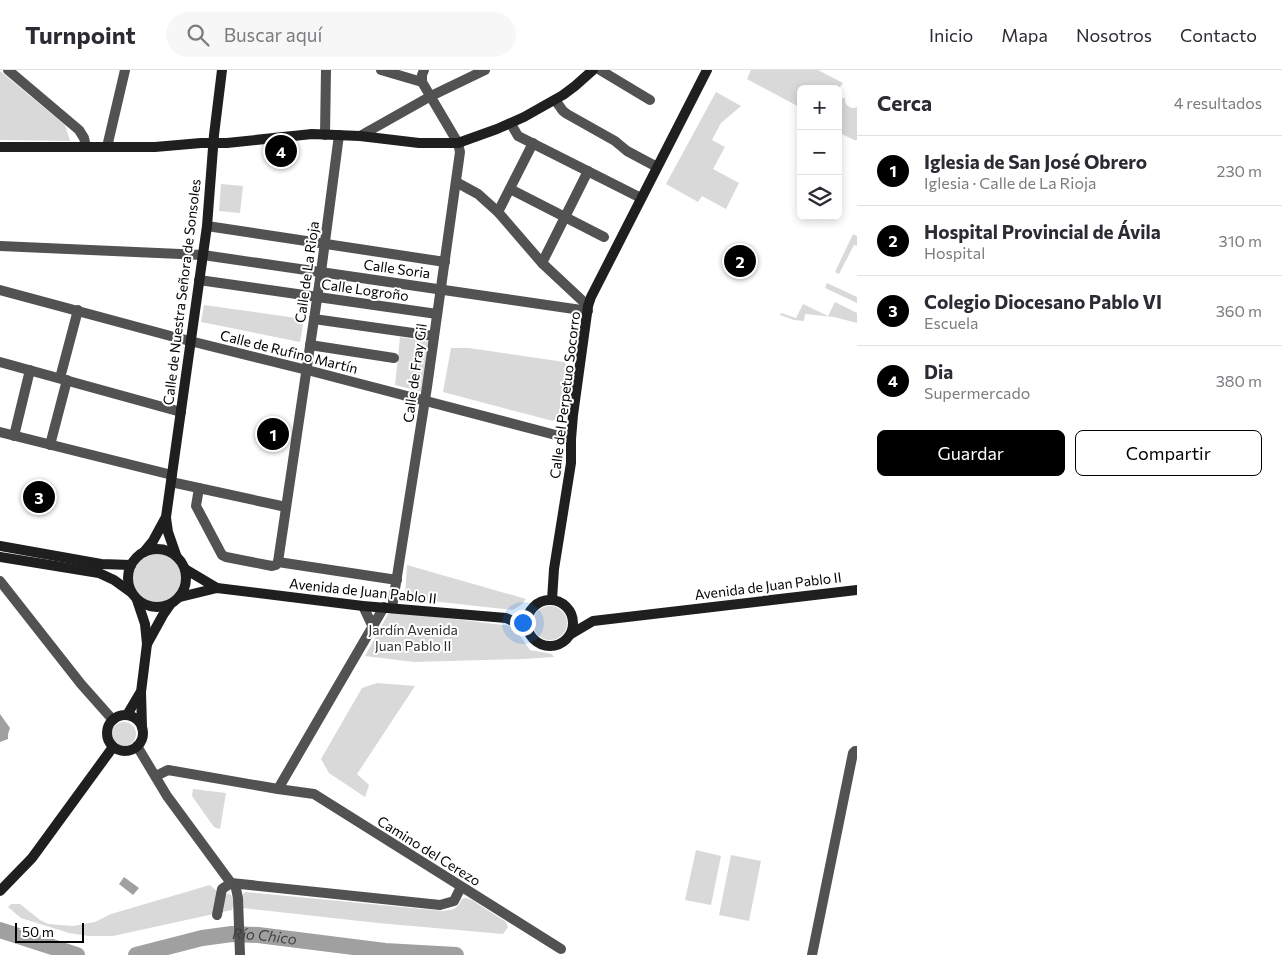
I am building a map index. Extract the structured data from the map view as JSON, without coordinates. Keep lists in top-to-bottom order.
{
  "streets": {
    "street": [
      "Calle Soria",
      "Calle de La Rioja",
      "Calle Logroño",
      "Calle de Nuestra Señora de Sonsoles",
      "Calle de Rufino Martín",
      "Calle de Fray Gil",
      "Calle del Perpetuo Socorro",
      "Avenida de Juan Pablo II",
      "Camino del Cerezo"
    ]
  },
  "crossings": [
    ["Calle Soria", "Calle de La Rioja"],
    ["Calle Soria", "Calle de Nuestra Señora de Sonsoles"],
    ["Calle Soria", "Calle de Fray Gil"],
    ["Calle Soria", "Calle del Perpetuo Socorro"],
    ["Calle de La Rioja", "Calle Logroño"],
    ["Calle de La Rioja", "Calle de Rufino Martín"],
    ["Calle de La Rioja", "Avenida de Juan Pablo II"],
    ["Calle Logroño", "Calle de Nuestra Señora de Sonsoles"],
    ["Calle Logroño", "Calle de Fray Gil"],
    ["Calle de Nuestra Señora de Sonsoles", "Calle de Rufino Martín"],
    ["Calle de Nuestra Señora de Sonsoles", "Avenida de Juan Pablo II"],
    ["Calle de Rufino Martín", "Calle de Fray Gil"],
    ["Calle de Rufino Martín", "Calle del Perpetuo Socorro"],
    ["Calle de Fray Gil", "Avenida de Juan Pablo II"],
    ["Calle del Perpetuo Socorro", "Avenida de Juan Pablo II"]
  ],
  "water": ["Río Chico"],
  "parks": ["Jardín Avenida Juan Pablo II"],
  "scale_bar": "50 m",
  "page": {
    "header": "Turnpoint",
    "search": "Buscar aquí",
    "nav": [
      "Inicio",
      "Mapa",
      "Nosotros",
      "Contacto"
    ],
    "heading": ["Cerca", "4 resultados"],
    "map_buttons": ["+", "−"],
    "pins": [
      "4",
      "2",
      "1",
      "3"
    ],
    "list": [
      {
        "mark": "1",
        "name": "Iglesia de San José Obrero",
        "note": "Iglesia · Calle de La Rioja",
        "value": "230 m"
      },
      {
        "mark": "2",
        "name": "Hospital Provincial de Ávila",
        "note": "Hospital",
        "value": "310 m"
      },
      {
        "mark": "3",
        "name": "Colegio Diocesano Pablo VI",
        "note": "Escuela",
        "value": "360 m"
      },
      {
        "mark": "4",
        "name": "Dia",
        "note": "Supermercado",
        "value": "380 m"
      }
    ],
    "buttons": ["Guardar", "Compartir"],
    "scale": "50 m"
  }
}
